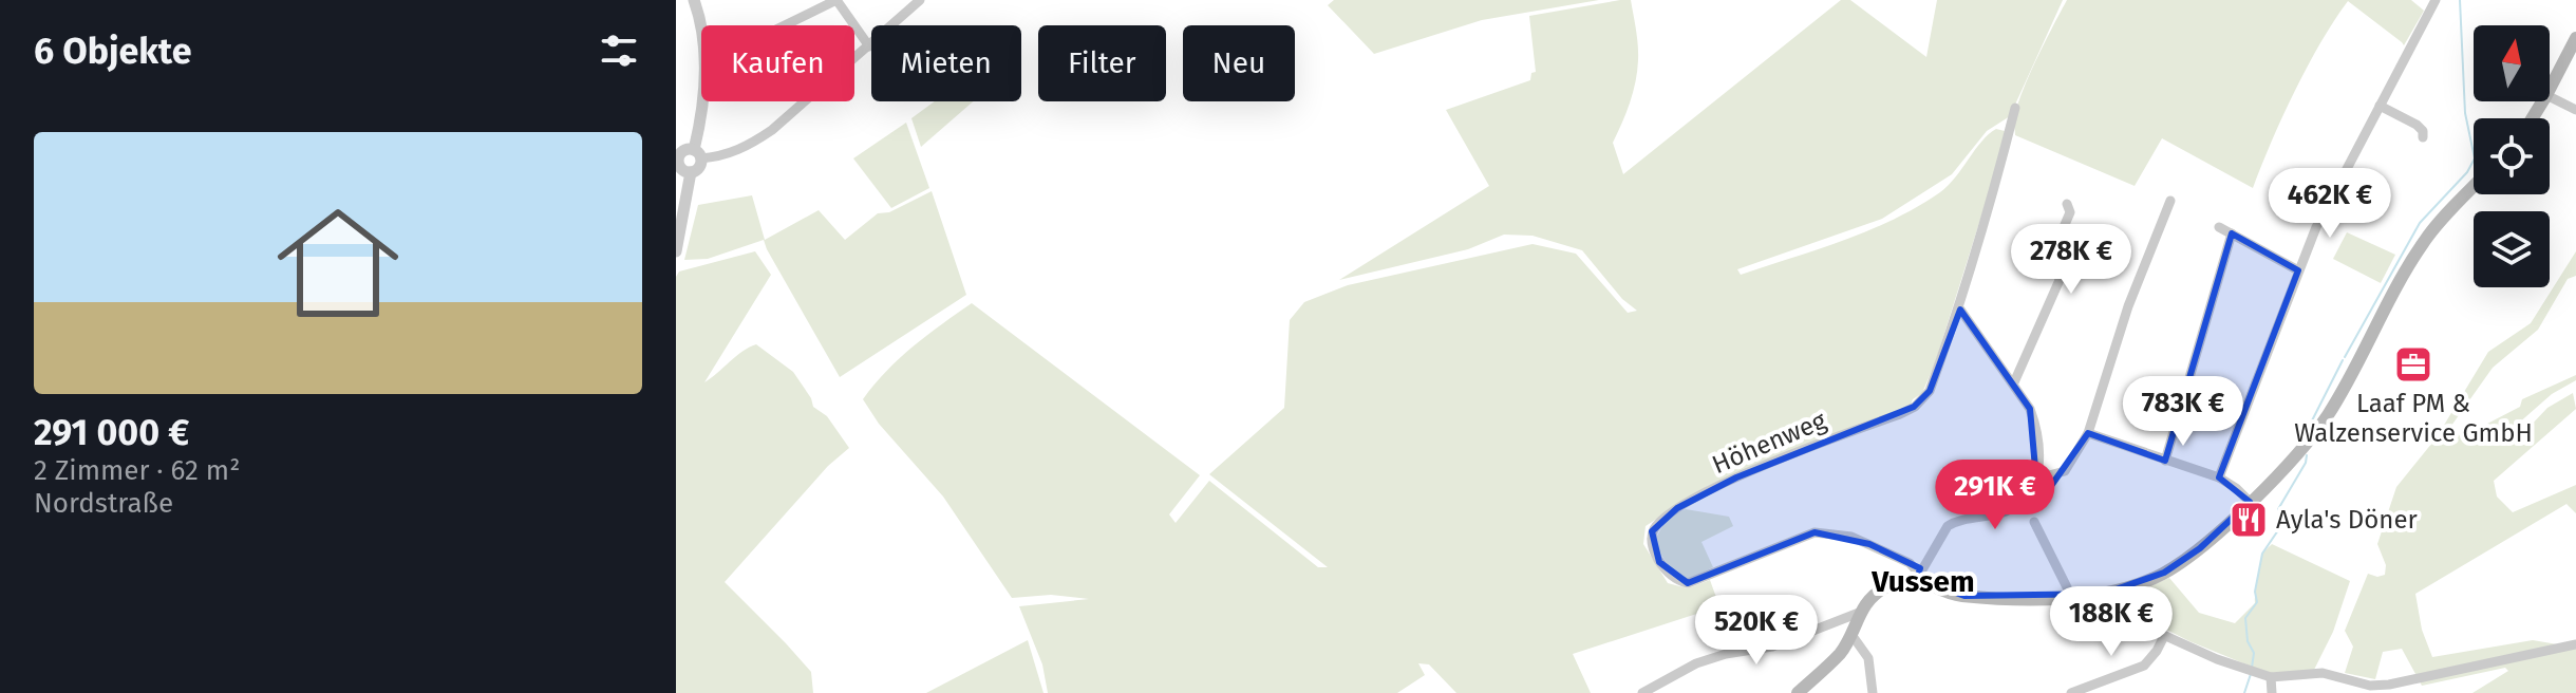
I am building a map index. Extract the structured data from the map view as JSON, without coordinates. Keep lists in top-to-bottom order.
{
  "streets": {
    "street": ["Höhenweg"]
  },
  "districts": ["Vussem"],
  "places": {
    "office": ["Laaf PM & Walzenservice GmbH"],
    "restaurant": ["Ayla's Döner"]
  },
  "north": "top",
  "page": {
    "heading": "6 Objekte",
    "chip": [
      "Kaufen",
      "Mieten",
      "Filter",
      "Neu"
    ],
    "list": [
      {
        "name": "291 000 €",
        "note": "2 Zimmer · 62 m² · Nordstraße"
      }
    ],
    "price": [
      "462K €",
      "278K €",
      "783K €",
      "291K €",
      "188K €",
      "520K €"
    ]
  }
}
